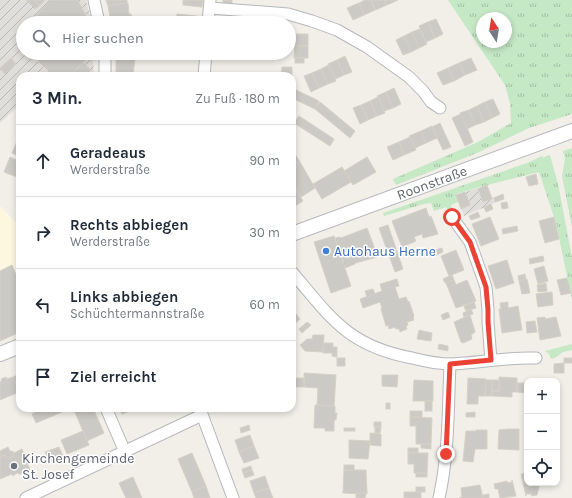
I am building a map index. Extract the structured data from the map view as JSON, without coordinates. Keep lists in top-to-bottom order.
{
  "streets": {
    "street": ["Roonstraße"]
  },
  "places": ["Autohaus Herne", "Kirchengemeinde St. Josef"],
  "north": "top",
  "page": {
    "search": "Hier suchen",
    "heading": ["3 Min.", "Zu Fuß · 180 m"],
    "list": [
      ["Geradeaus", "Werderstraße", "90 m"],
      ["Rechts abbiegen", "Werderstraße", "30 m"],
      ["Links abbiegen", "Schüchtermannstraße", "60 m"],
      "Ziel erreicht"
    ],
    "map_buttons": ["+", "−"]
  }
}
